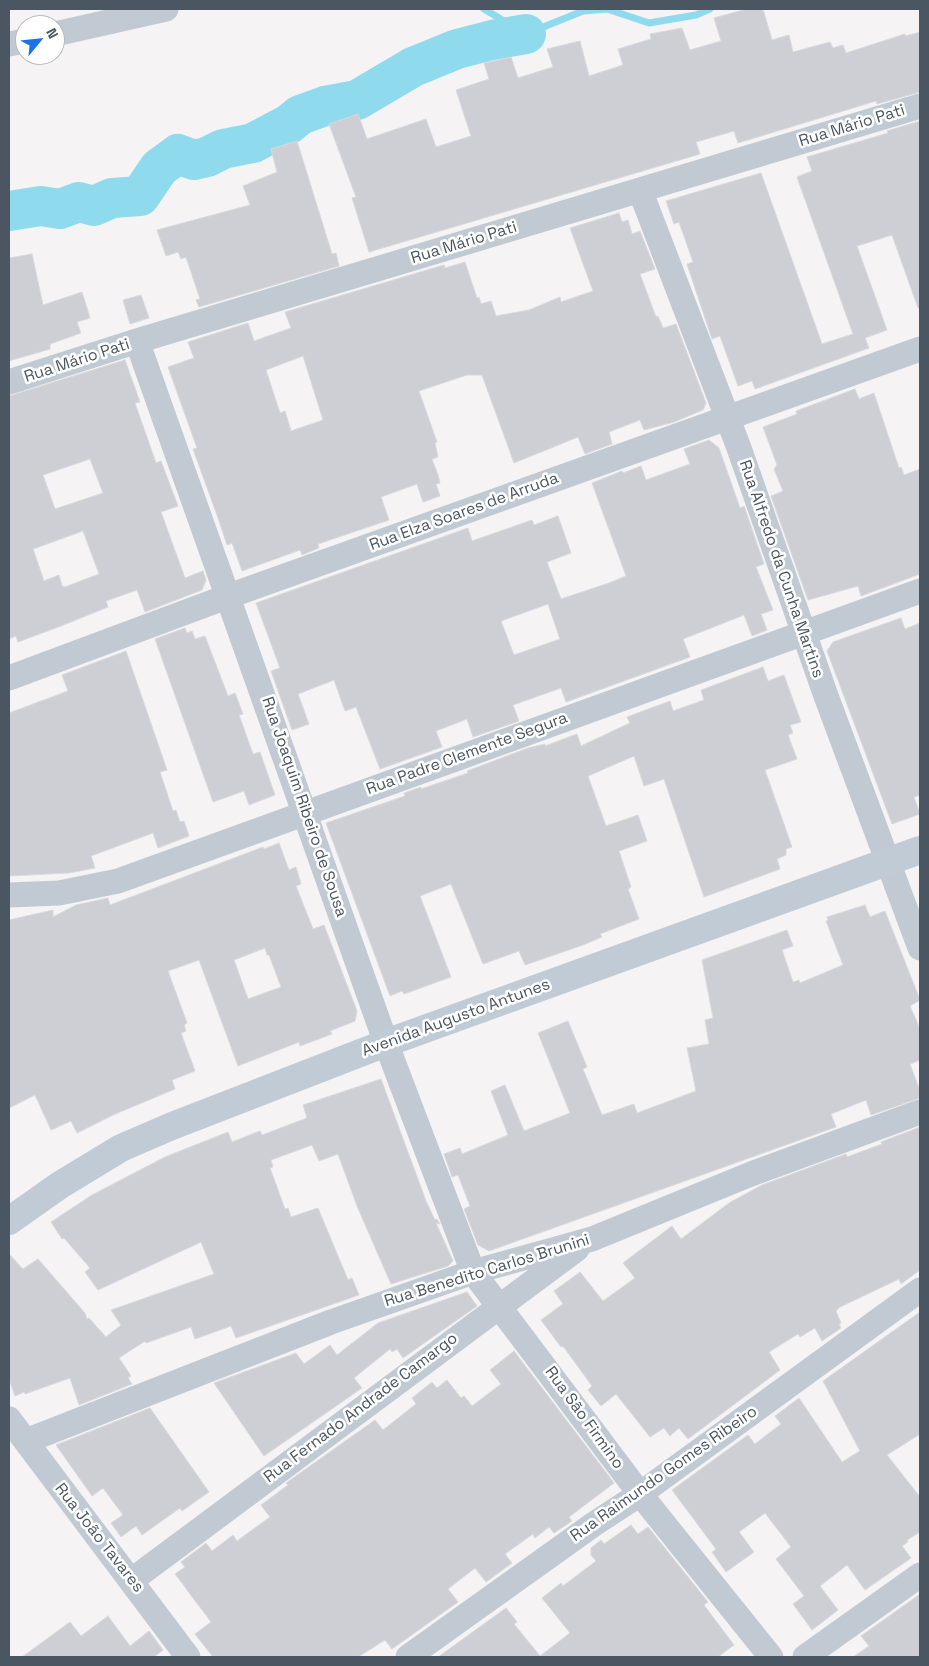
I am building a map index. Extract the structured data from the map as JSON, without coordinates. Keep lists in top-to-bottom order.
{
  "streets": {
    "street": [
      "Rua Mário Pati",
      "Rua Elza Soares de Arruda",
      "Rua Alfredo da Cunha Martins",
      "Rua Padre Clemente Segura",
      "Rua Joaquim Ribeiro de Sousa",
      "Avenida Augusto Antunes",
      "Rua Benedito Carlos Brunini",
      "Rua Fernado Andrade Camargo",
      "Rua São Firmino",
      "Rua Raimundo Gomes Ribeiro",
      "Rua João Tavares"
    ]
  },
  "crossings": [
    ["Rua Mário Pati", "Rua Alfredo da Cunha Martins"],
    ["Rua Mário Pati", "Rua Joaquim Ribeiro de Sousa"],
    ["Rua Elza Soares de Arruda", "Rua Alfredo da Cunha Martins"],
    ["Rua Elza Soares de Arruda", "Rua Joaquim Ribeiro de Sousa"],
    ["Rua Alfredo da Cunha Martins", "Rua Padre Clemente Segura"],
    ["Rua Alfredo da Cunha Martins", "Avenida Augusto Antunes"],
    ["Rua Padre Clemente Segura", "Rua Joaquim Ribeiro de Sousa"],
    ["Rua Joaquim Ribeiro de Sousa", "Avenida Augusto Antunes"],
    ["Rua Joaquim Ribeiro de Sousa", "Rua Benedito Carlos Brunini"],
    ["Rua Joaquim Ribeiro de Sousa", "Rua São Firmino"],
    ["Rua Benedito Carlos Brunini", "Rua Fernado Andrade Camargo"],
    ["Rua Benedito Carlos Brunini", "Rua São Firmino"],
    ["Rua Benedito Carlos Brunini", "Rua João Tavares"],
    ["Rua Fernado Andrade Camargo", "Rua São Firmino"],
    ["Rua Fernado Andrade Camargo", "Rua João Tavares"],
    ["Rua São Firmino", "Rua Raimundo Gomes Ribeiro"]
  ],
  "north": "top right"
}
